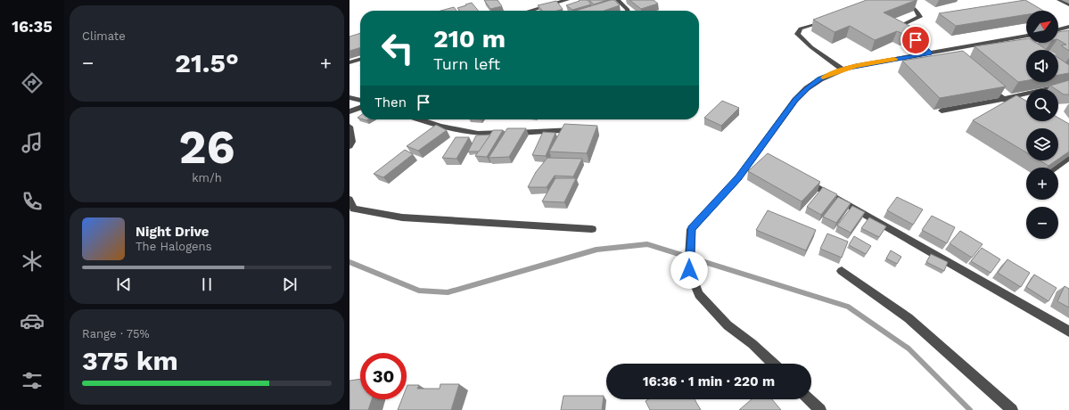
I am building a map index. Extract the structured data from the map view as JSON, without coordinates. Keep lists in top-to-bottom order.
{
  "north": "top right",
  "page": {
    "tabs": "16:35",
    "tile": [
      "Climate",
      ["26", "km/h"],
      ["Range · 75%", "375 km"]
    ],
    "map_buttons": ["+", "−"],
    "turn": ["210 m", "Turn left"],
    "heat": ["−", "21.5°", "+"],
    "then": "Then",
    "song": ["Night Drive", "The Halogens"],
    "limit": "30",
    "trip": "16:36 · 1 min · 220 m"
  }
}
